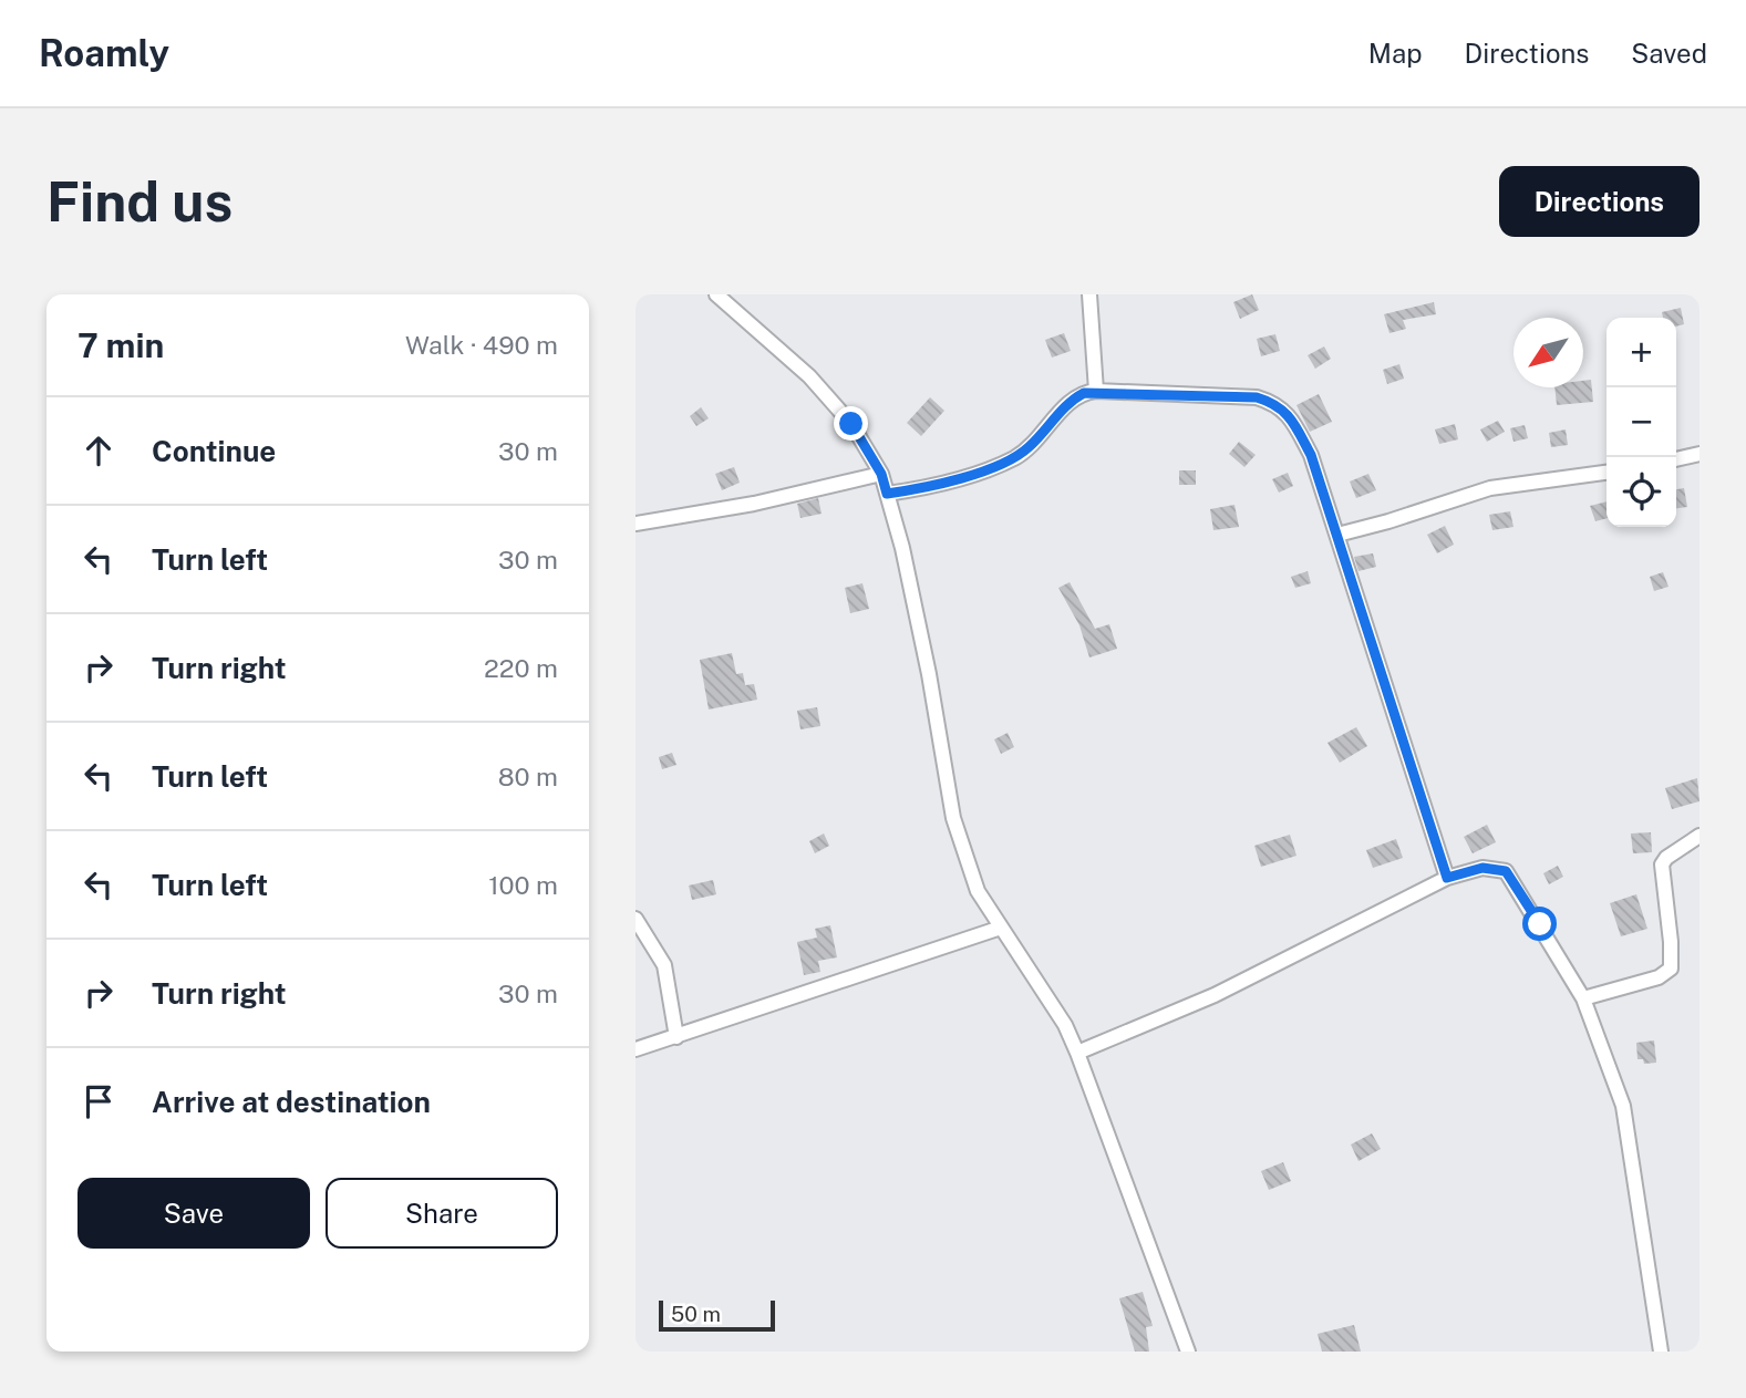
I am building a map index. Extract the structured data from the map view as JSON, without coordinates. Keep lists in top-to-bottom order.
{
  "scale_bar": "50 m",
  "north": "bottom left",
  "page": {
    "header": "Roamly",
    "nav": ["Map", "Directions", "Saved"],
    "buttons": [
      "Directions",
      ["Save", "Share"]
    ],
    "title": "Find us",
    "heading": ["7 min", "Walk · 490 m"],
    "map_buttons": ["+", "−"],
    "list": [
      ["Continue", "30 m"],
      ["Turn left", "30 m"],
      ["Turn right", "220 m"],
      ["Turn left", "80 m"],
      ["Turn left", "100 m"],
      ["Turn right", "30 m"],
      "Arrive at destination"
    ],
    "scale": "50 m"
  }
}
